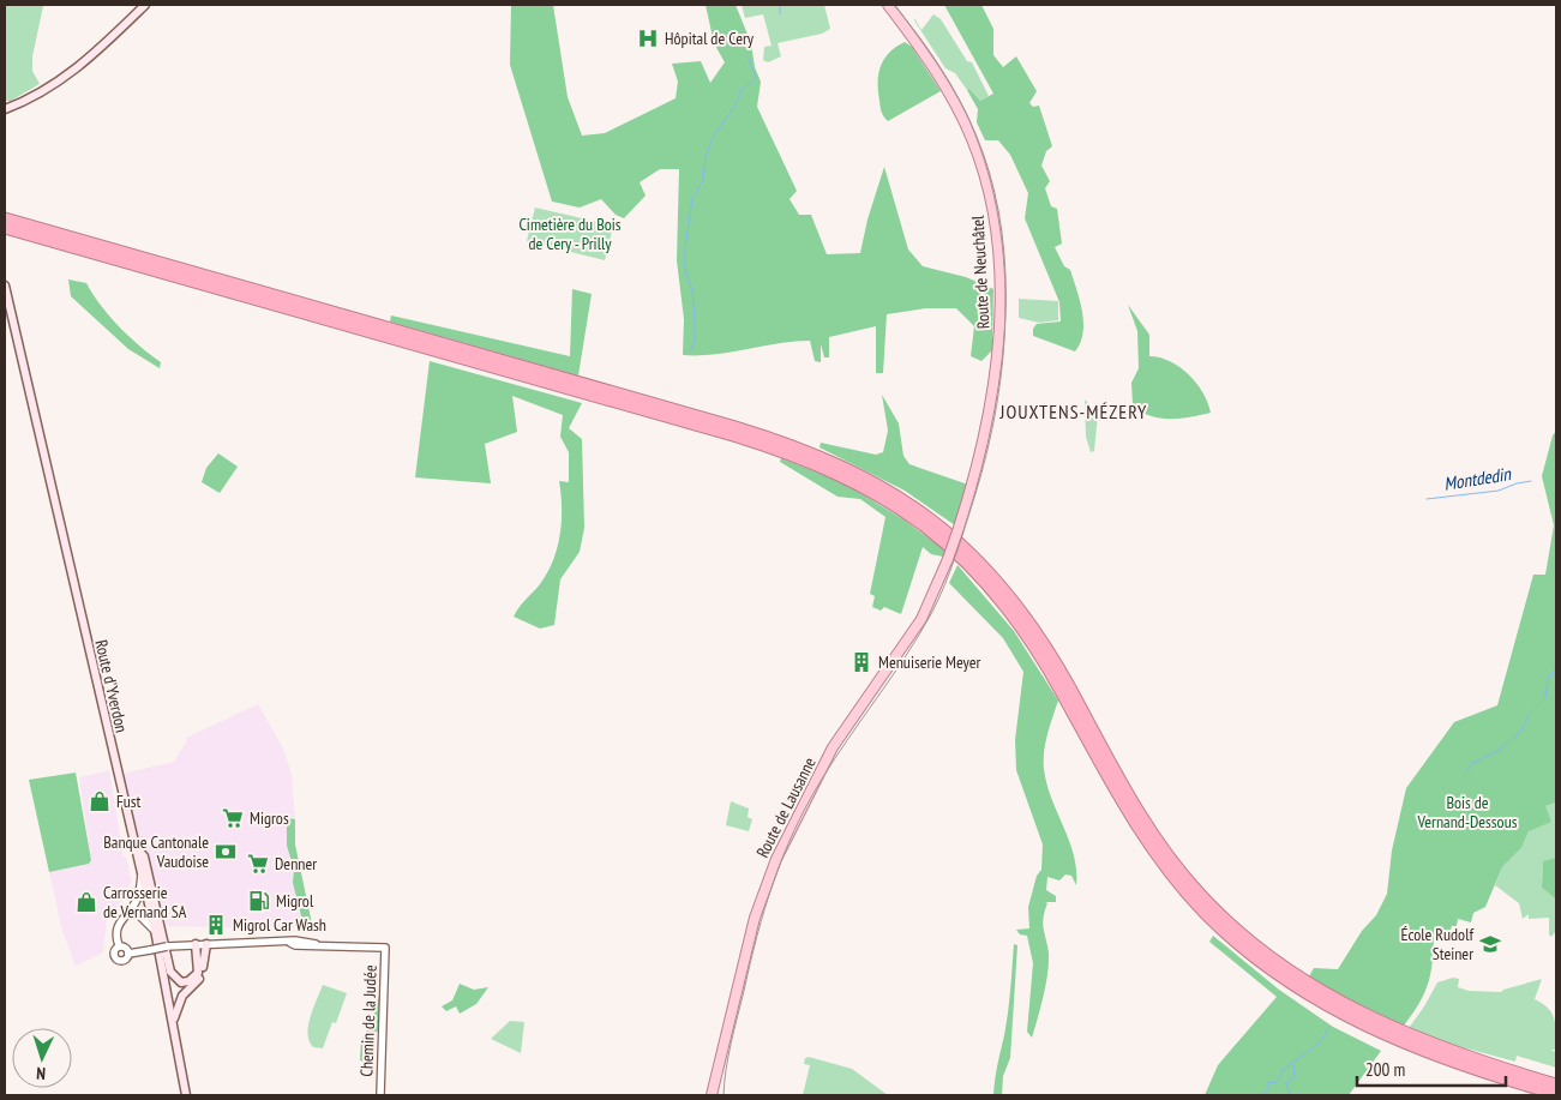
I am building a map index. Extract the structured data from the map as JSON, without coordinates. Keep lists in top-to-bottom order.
{
  "streets": {
    "main road": ["Route de Neuchâtel", "Route d'Yverdon", "Route de Lausanne"],
    "street": ["Chemin de la Judée"]
  },
  "crossings": [
    ["Route de Neuchâtel", "Route de Lausanne"]
  ],
  "districts": ["JOUXTENS-MÉZERY"],
  "water": ["Montdedin"],
  "parks": ["Cimetière du Bois de Cery - Prilly", "Bois de Vernand-Dessous"],
  "places": {
    "hospital": ["Hôpital de Cery"],
    "building": ["Menuiserie Meyer", "Migrol Car Wash"],
    "shop": ["Fust", "Carrosserie de Vernand SA"],
    "supermarket": ["Migros", "Denner"],
    "bank": ["Banque Cantonale Vaudoise"],
    "fuel station": ["Migrol"],
    "school or university": ["École Rudolf Steiner"]
  },
  "scale_bar": "200 m",
  "north": "bottom"
}
